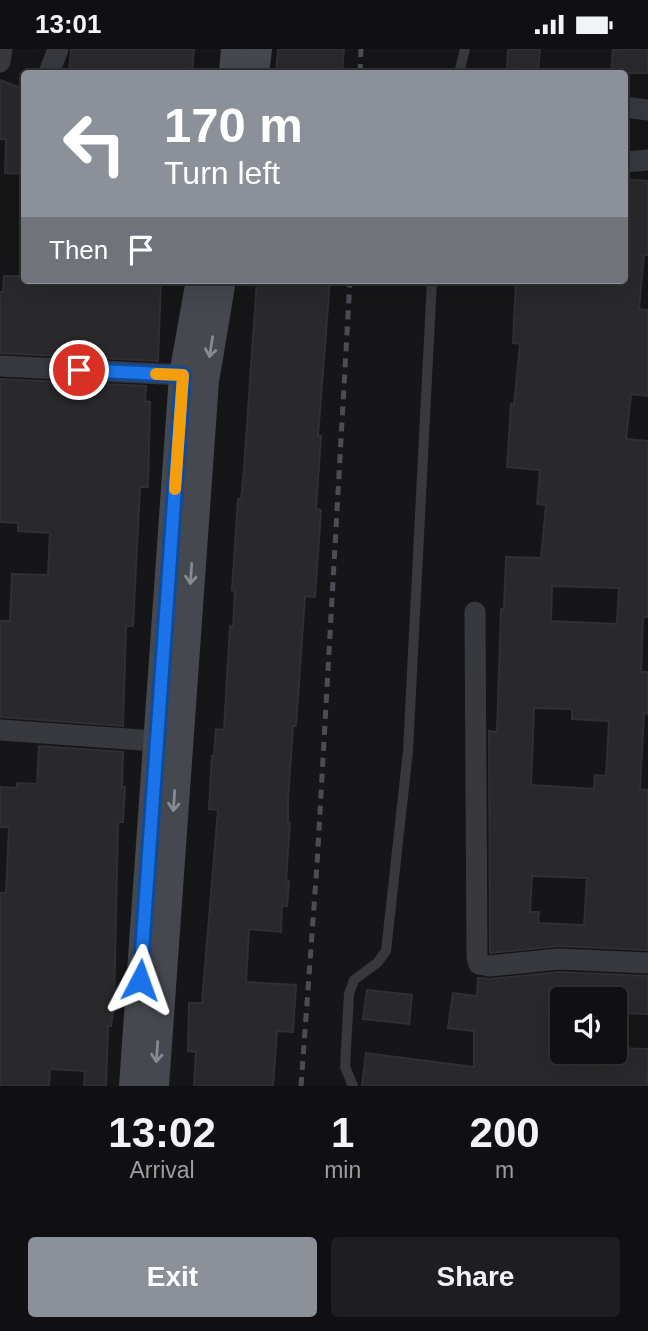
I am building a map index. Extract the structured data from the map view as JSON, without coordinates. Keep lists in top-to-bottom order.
{
  "page": {
    "status": "13:01",
    "turn": ["170 m", "Turn left"],
    "then": "Then",
    "eta": [
      "13:02",
      "Arrival",
      "1",
      "min",
      "200",
      "m"
    ],
    "buttons": ["Exit", "Share"]
  }
}
